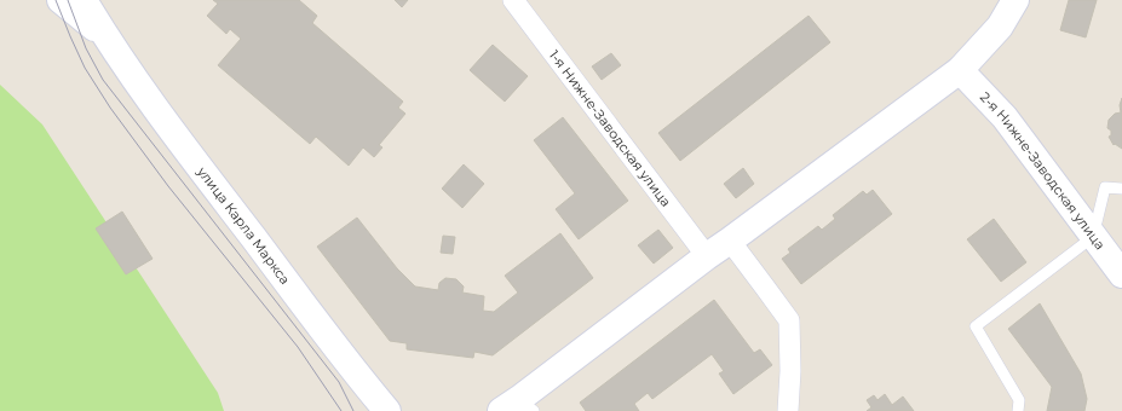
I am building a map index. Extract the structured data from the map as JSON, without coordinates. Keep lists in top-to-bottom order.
{
  "streets": {
    "main road": ["2-я Нижне-Заводская улица", "улица Карла Маркса"],
    "street": ["1-я Нижне-Заводская улица"]
  }
}
